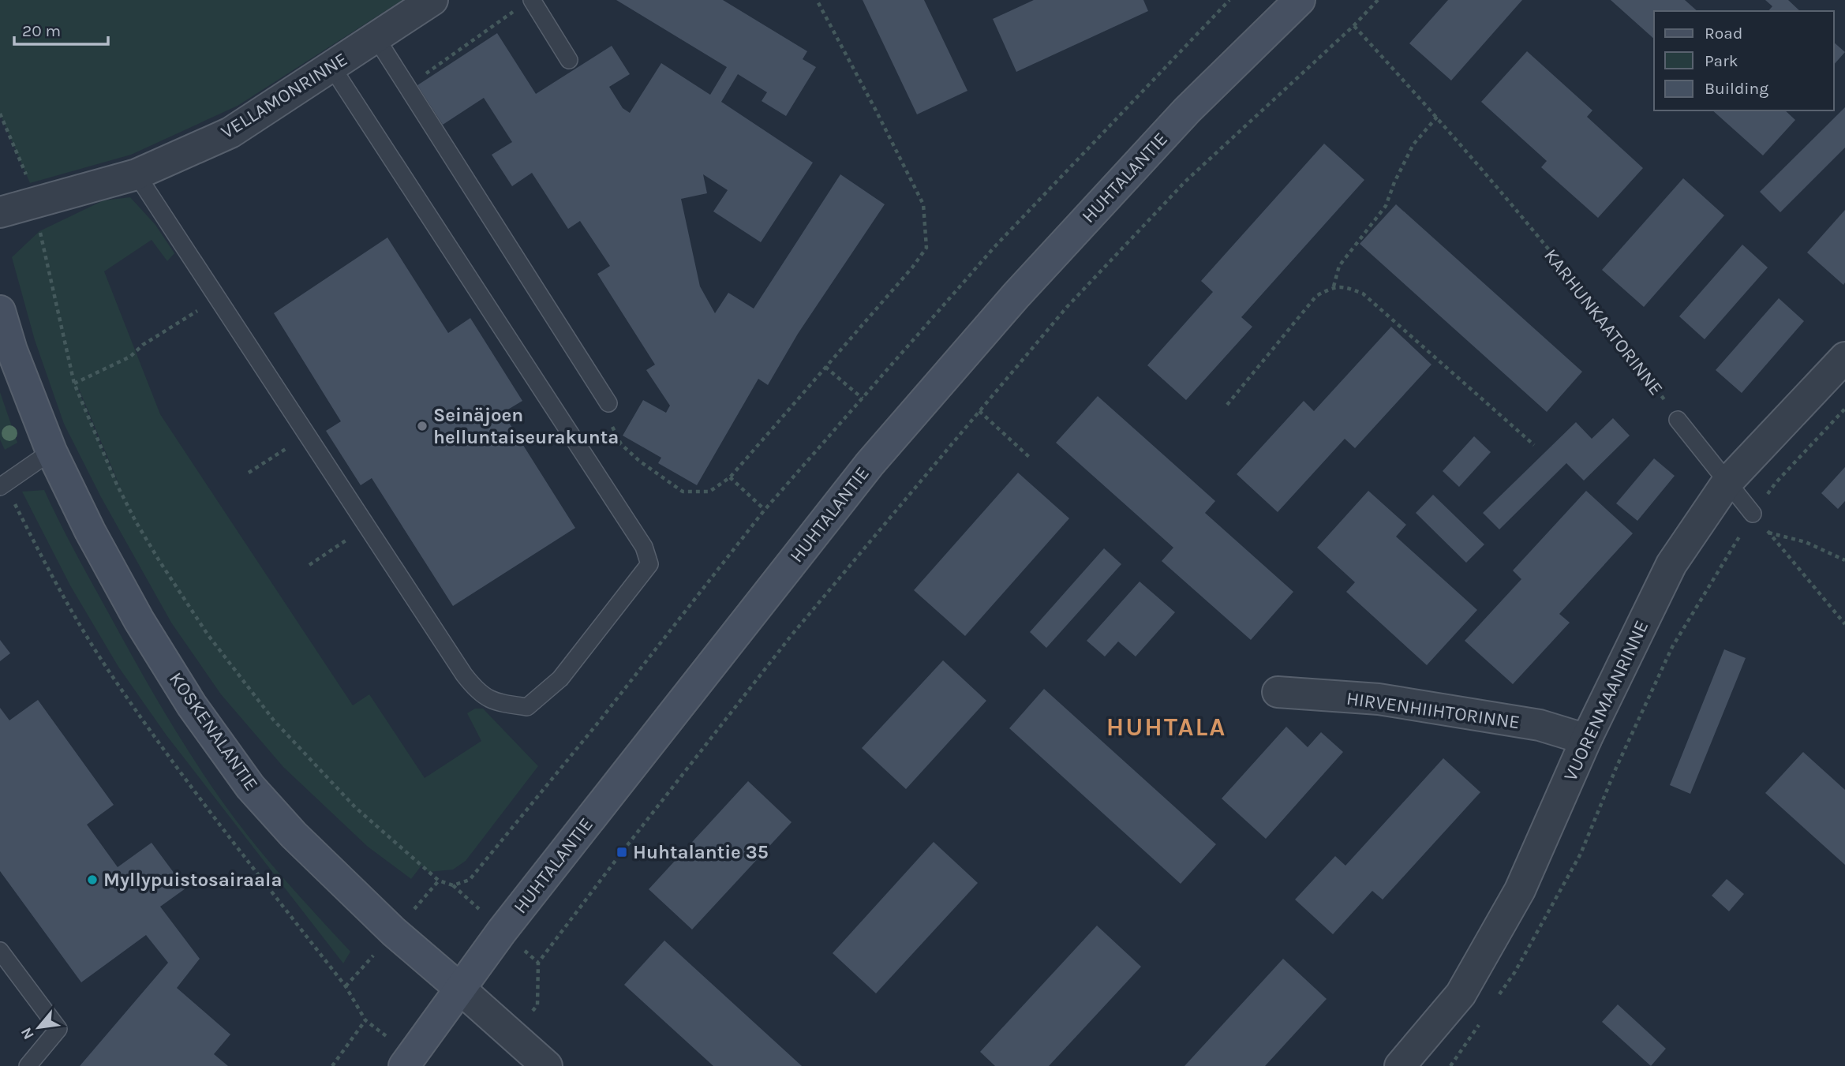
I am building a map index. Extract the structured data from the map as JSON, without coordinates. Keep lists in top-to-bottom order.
{
  "streets": {
    "main road": ["HUHTALANTIE", "KOSKENALANTIE"],
    "street": ["VELLAMONRINNE", "VUORENMAANRINNE", "HIRVENHIIHTORINNE"],
    "path": ["KARHUNKAATORINNE"]
  },
  "crossings": [
    ["HUHTALANTIE", "KOSKENALANTIE"],
    ["VUORENMAANRINNE", "HIRVENHIIHTORINNE"]
  ],
  "districts": ["HUHTALA"],
  "places": {
    "other": ["Seinäjoen helluntaiseurakunta", "Myllypuistosairaala"],
    "transit": ["Huhtalantie 35"]
  },
  "legend": ["Road", "Park", "Building"],
  "scale_bar": "20 m",
  "north": "bottom left"
}
